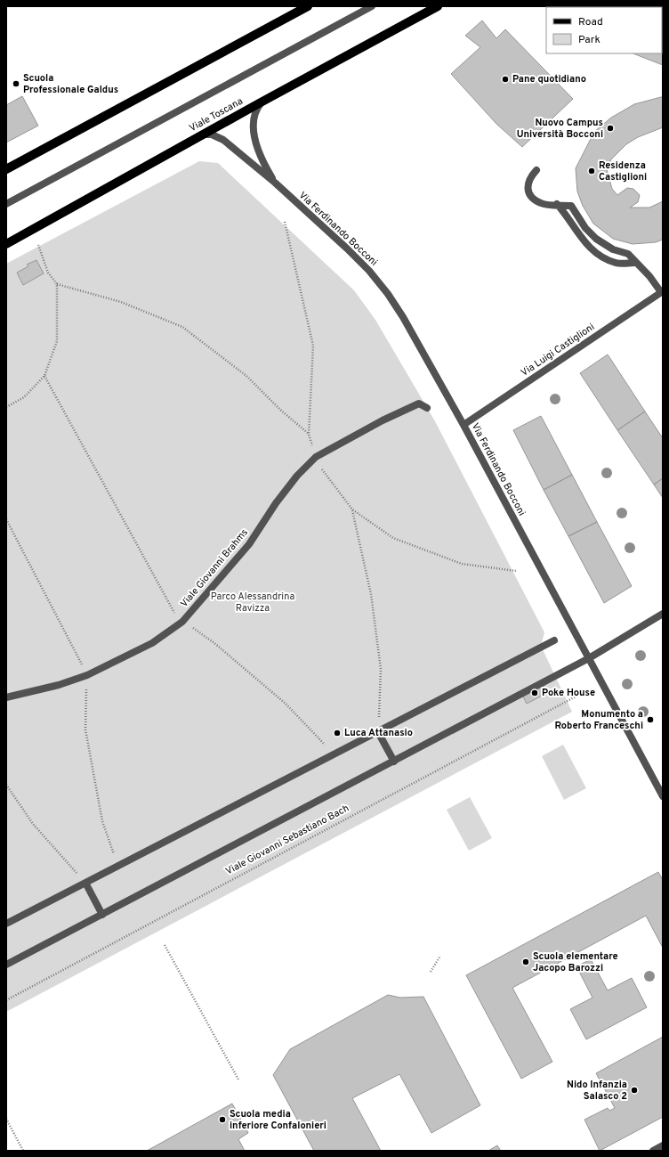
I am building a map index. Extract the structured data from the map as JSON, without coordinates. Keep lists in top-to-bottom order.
{
  "streets": {
    "main road": ["Viale Toscana"],
    "street": ["Via Ferdinando Bocconi", "Via Luigi Castiglioni", "Viale Giovanni Brahms"],
    "path": ["Viale Giovanni Sebastiano Bach"]
  },
  "crossings": [
    ["Viale Toscana", "Via Ferdinando Bocconi"],
    ["Via Ferdinando Bocconi", "Via Luigi Castiglioni"]
  ],
  "parks": ["Parco Alessandrina Ravizza"],
  "places": [
    "Pane quotidiano",
    "Scuola Professionale Galdus",
    "Nuovo Campus Università Bocconi",
    "Residenza Castiglioni",
    "Poke House",
    "Monumento a Roberto Franceschi",
    "Luca Attanasio",
    "Scuola elementare Jacopo Barozzi",
    "Nido Infanzia Salasco 2",
    "Scuola media inferiore Confalonieri"
  ],
  "legend": ["Road", "Park"]
}
